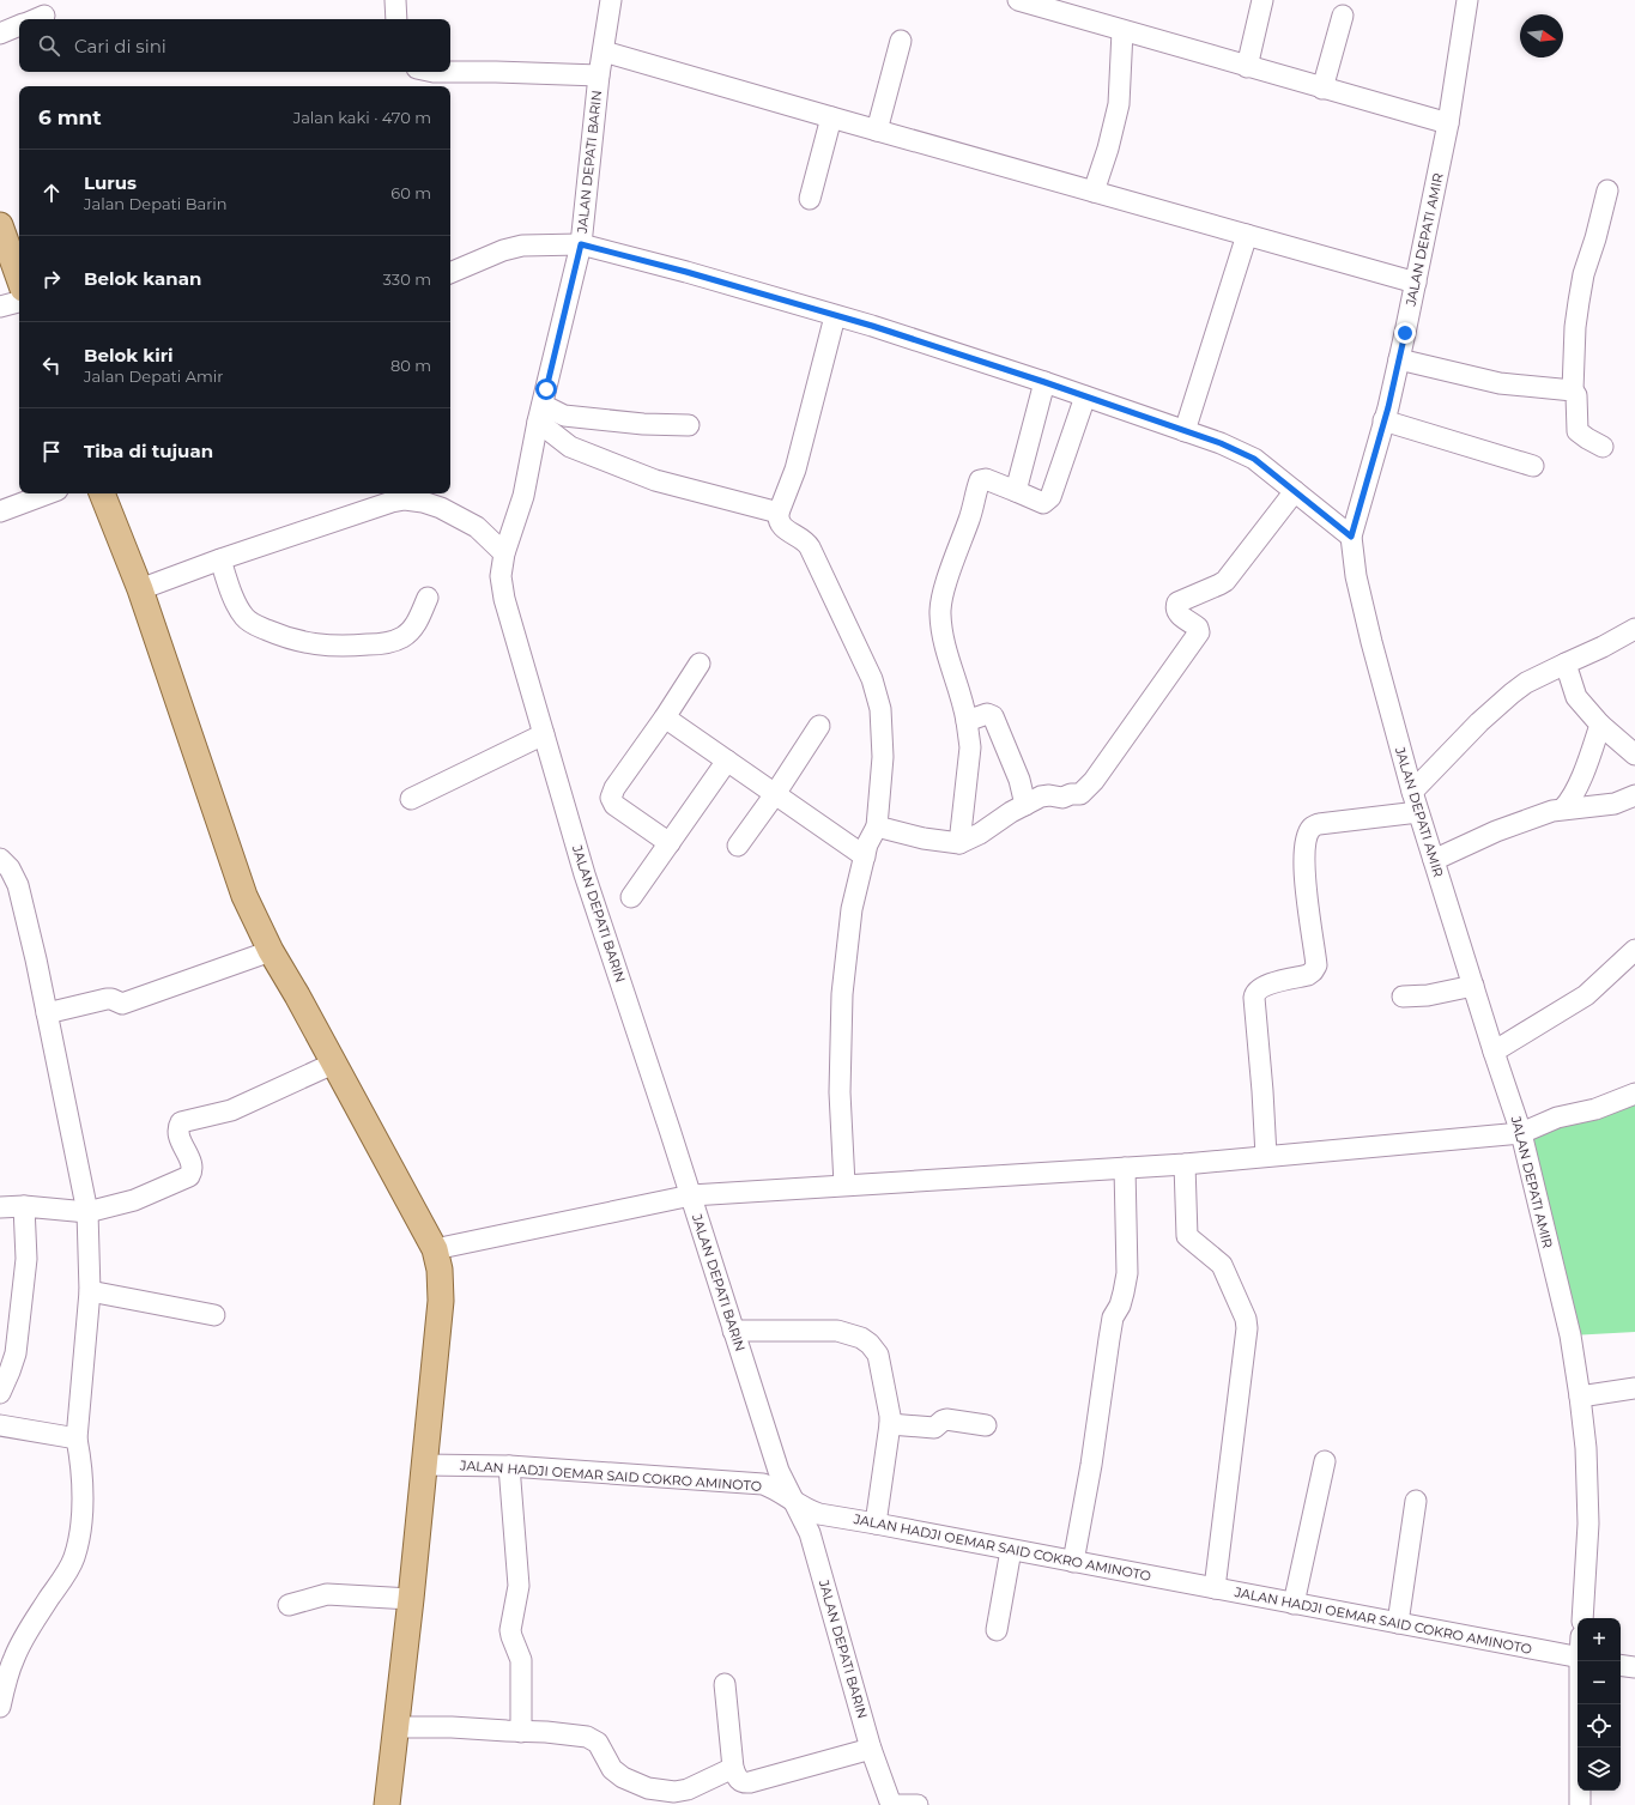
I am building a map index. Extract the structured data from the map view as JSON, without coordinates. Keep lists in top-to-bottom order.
{
  "streets": {
    "street": ["JALAN DEPATI BARIN", "JALAN DEPATI AMIR", "JALAN HADJI OEMAR SAID COKRO AMINOTO"]
  },
  "crossings": [
    ["JALAN DEPATI BARIN", "JALAN HADJI OEMAR SAID COKRO AMINOTO"]
  ],
  "north": "right",
  "page": {
    "search": "Cari di sini",
    "heading": ["6 mnt", "Jalan kaki · 470 m"],
    "list": [
      ["Lurus", "Jalan Depati Barin", "60 m"],
      ["Belok kanan", "330 m"],
      ["Belok kiri", "Jalan Depati Amir", "80 m"],
      "Tiba di tujuan"
    ],
    "map_buttons": ["+", "−"]
  }
}
